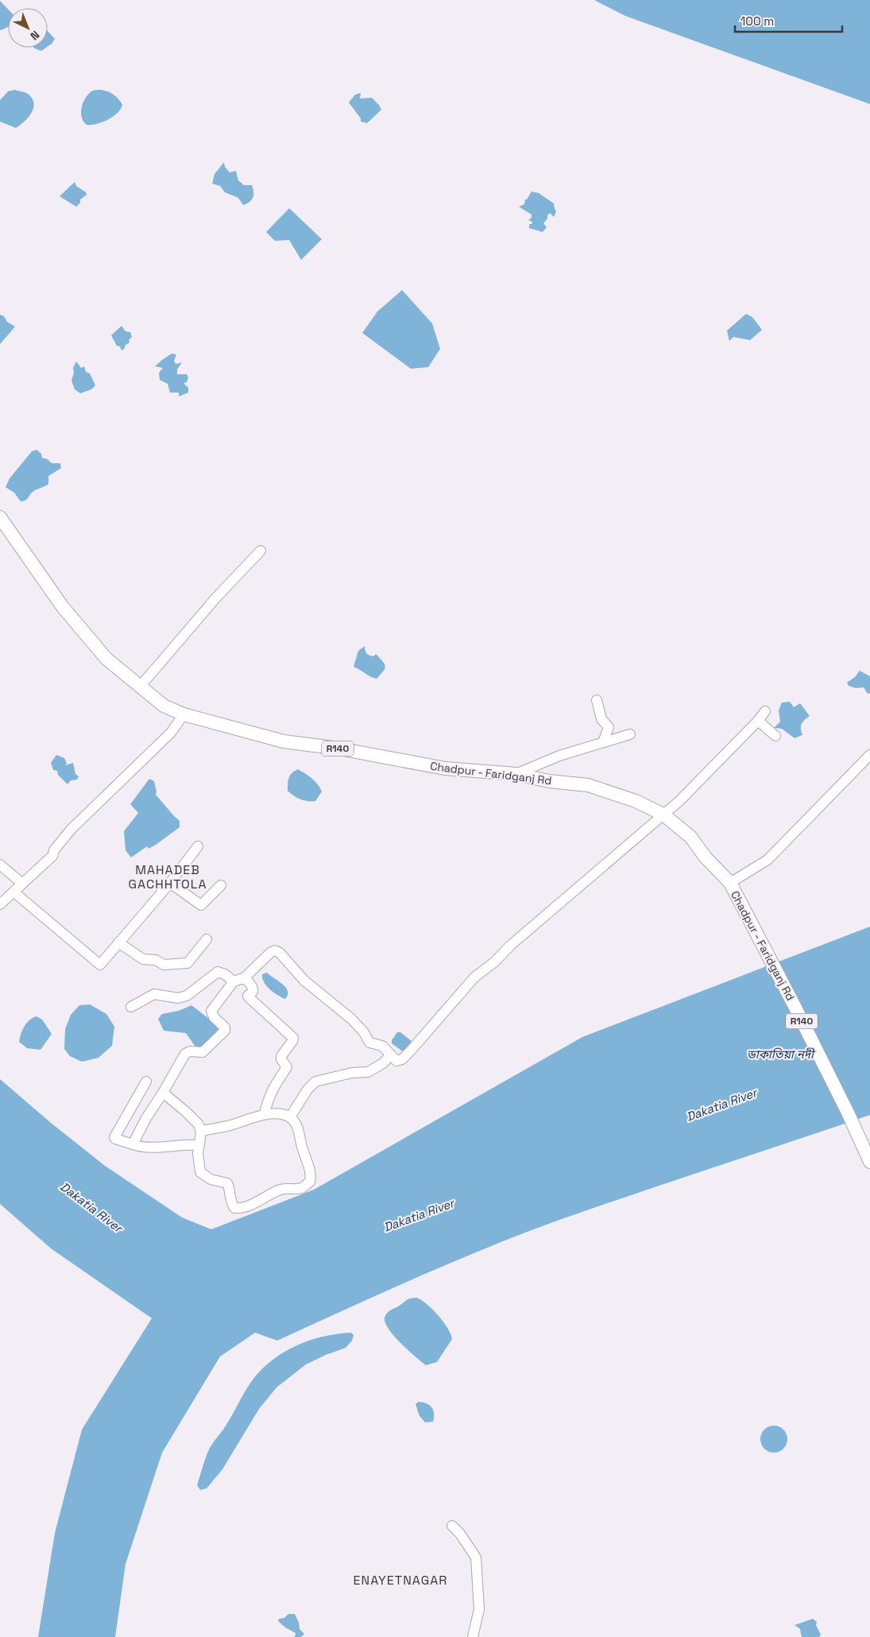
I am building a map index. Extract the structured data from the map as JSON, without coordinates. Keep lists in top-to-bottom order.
{
  "streets": {
    "main road": ["R140", "Chadpur - Faridganj Rd"]
  },
  "districts": ["MAHADEB GACHHTOLA", "ENAYETNAGAR"],
  "water": ["ডাকাতিয়া নদী", "Dakatia River"],
  "scale_bar": "100 m",
  "north": "bottom right"
}
